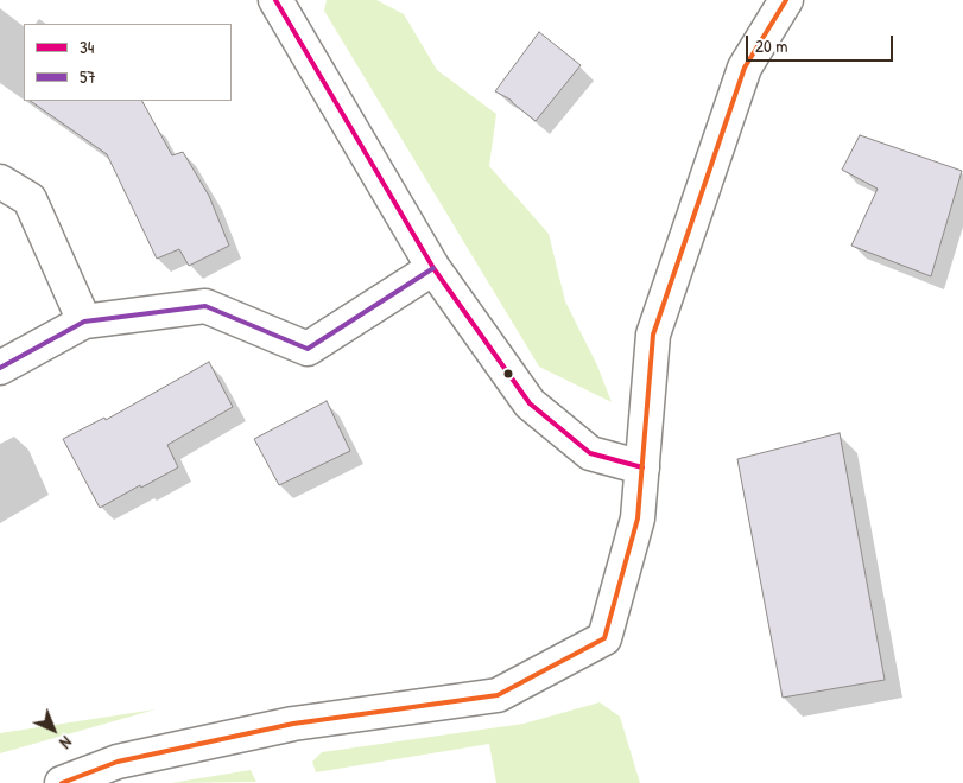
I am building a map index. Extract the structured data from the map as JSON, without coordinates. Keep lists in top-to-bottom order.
{
  "lines": ["transit line 34", "transit line 57"],
  "legend": ["34", "57"],
  "scale_bar": "20 m",
  "north": "bottom right"
}
